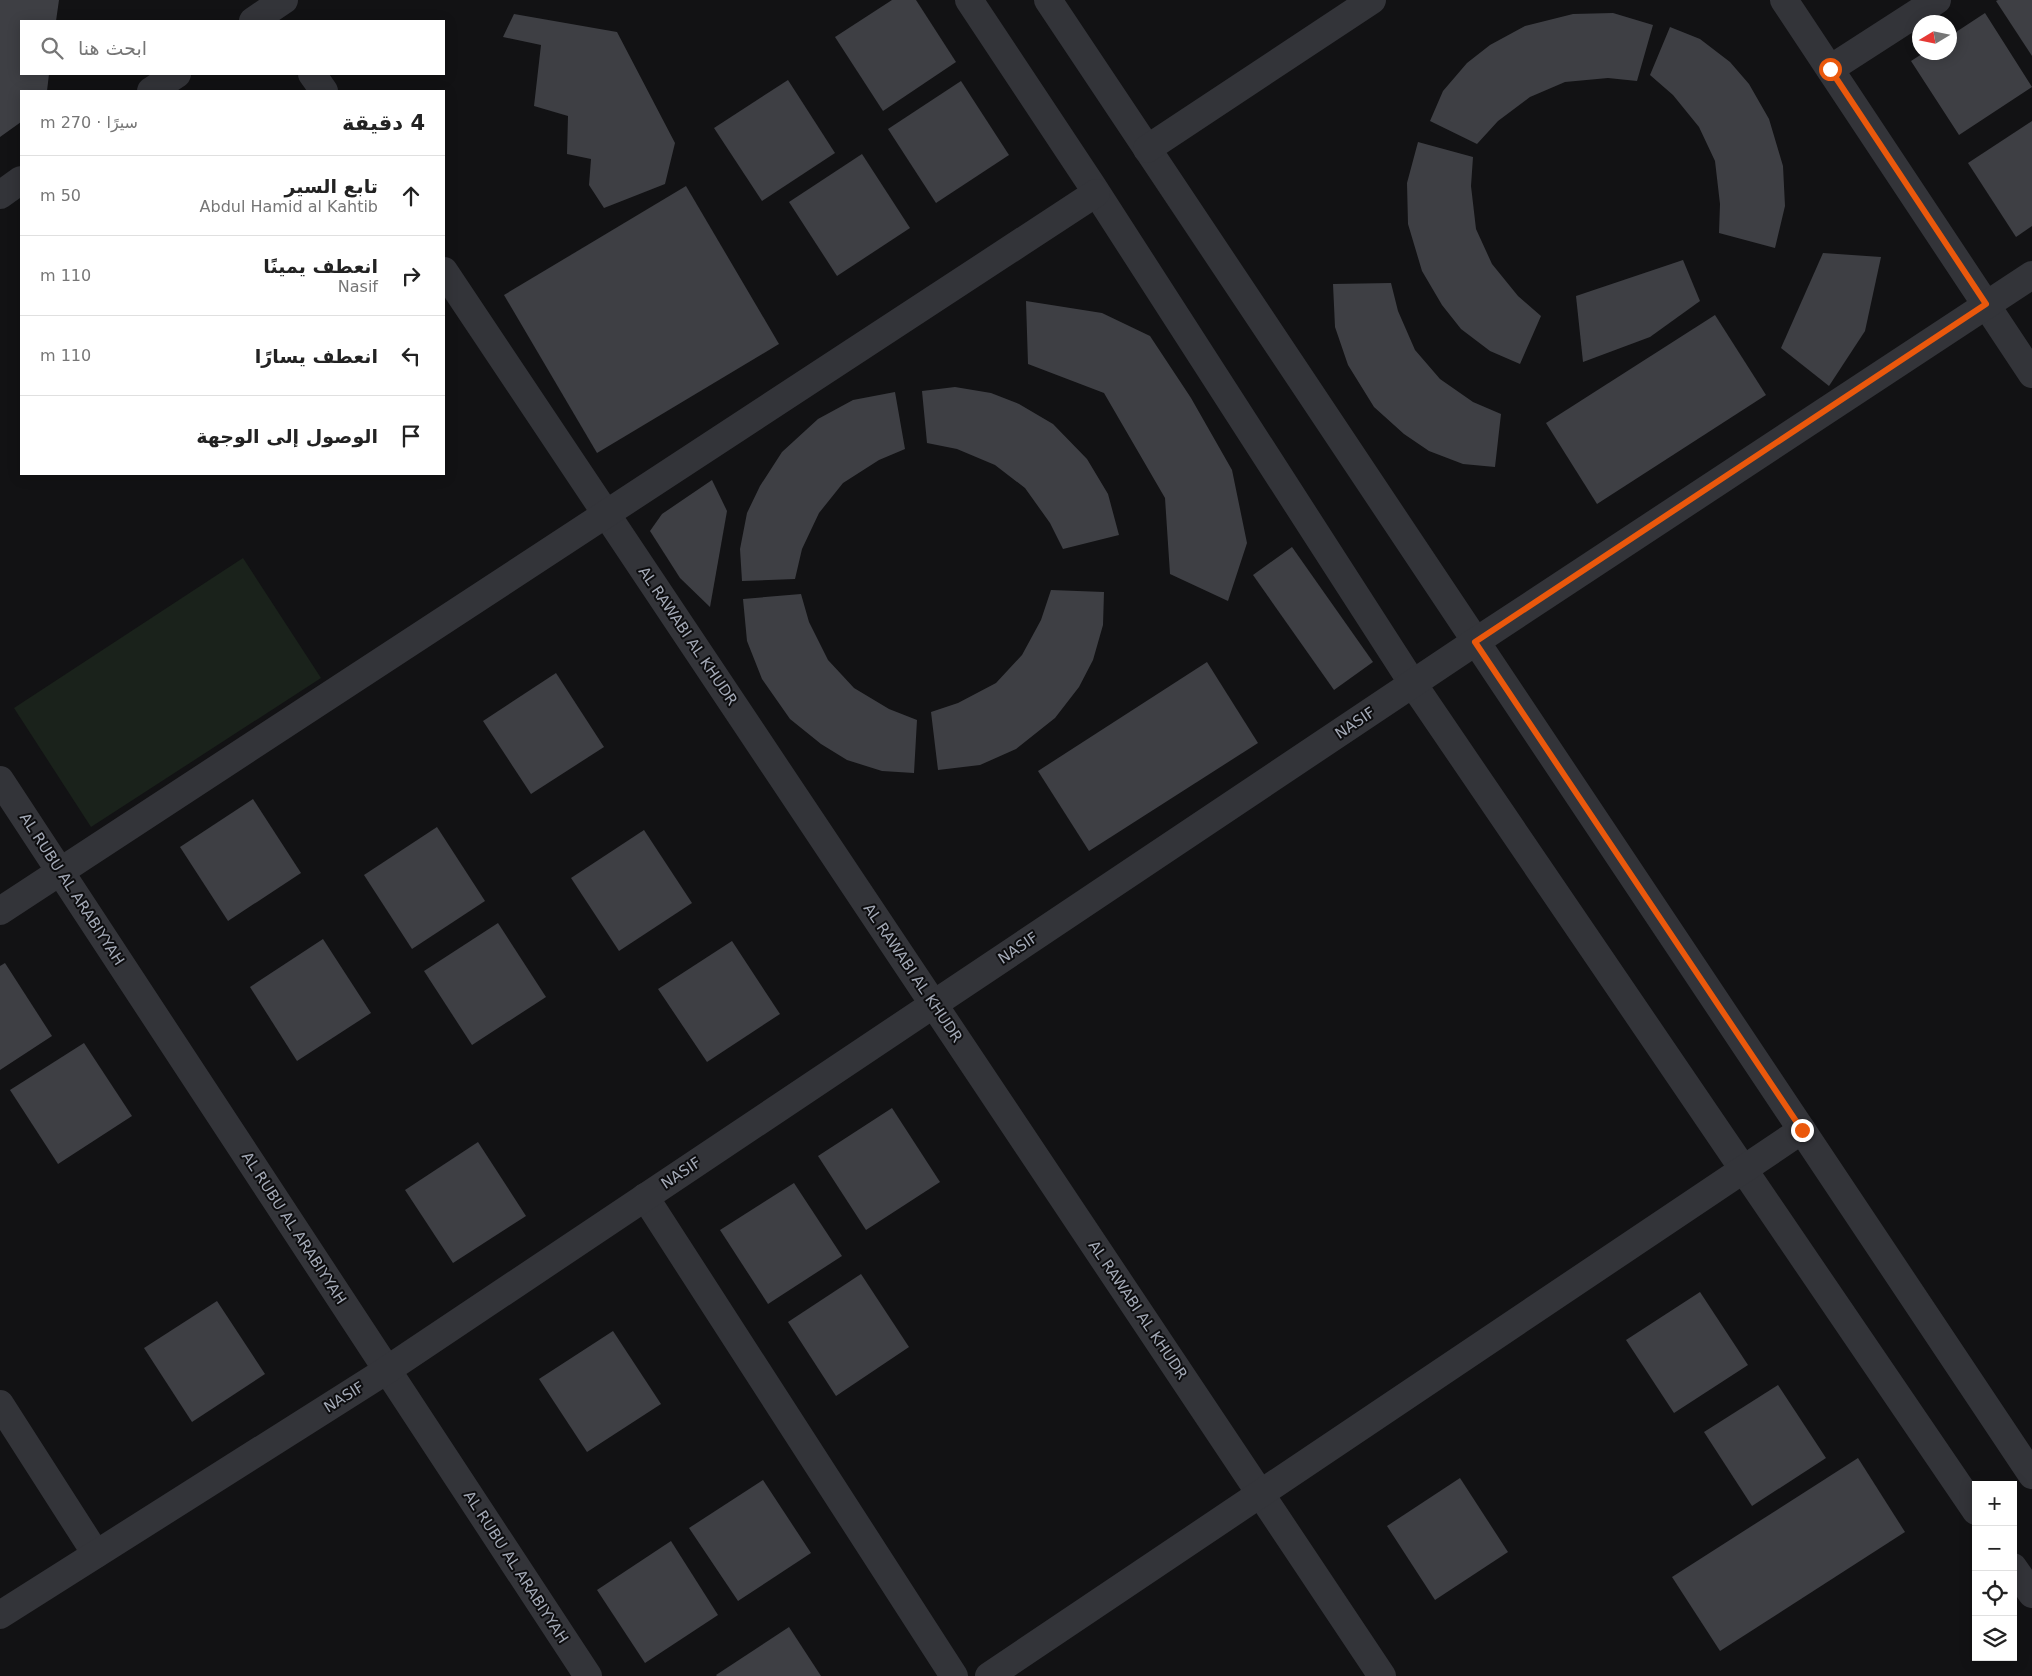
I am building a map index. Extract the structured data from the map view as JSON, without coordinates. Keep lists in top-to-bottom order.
{
  "streets": {
    "street": ["AL RAWABI AL KHUDR", "NASIF", "AL RUBU AL ARABIYYAH"]
  },
  "crossings": [
    ["AL RAWABI AL KHUDR", "NASIF"],
    ["NASIF", "AL RUBU AL ARABIYYAH"]
  ],
  "north": "left",
  "page": {
    "search": "ابحث هنا",
    "heading": ["4 دقيقة", "سيرًا · 270 m"],
    "list": [
      ["تابع السير", "Abdul Hamid al Kahtib", "50 m"],
      ["انعطف يمينًا", "Nasif", "110 m"],
      ["انعطف يسارًا", "110 m"],
      "الوصول إلى الوجهة"
    ],
    "map_buttons": ["+", "−"]
  }
}
